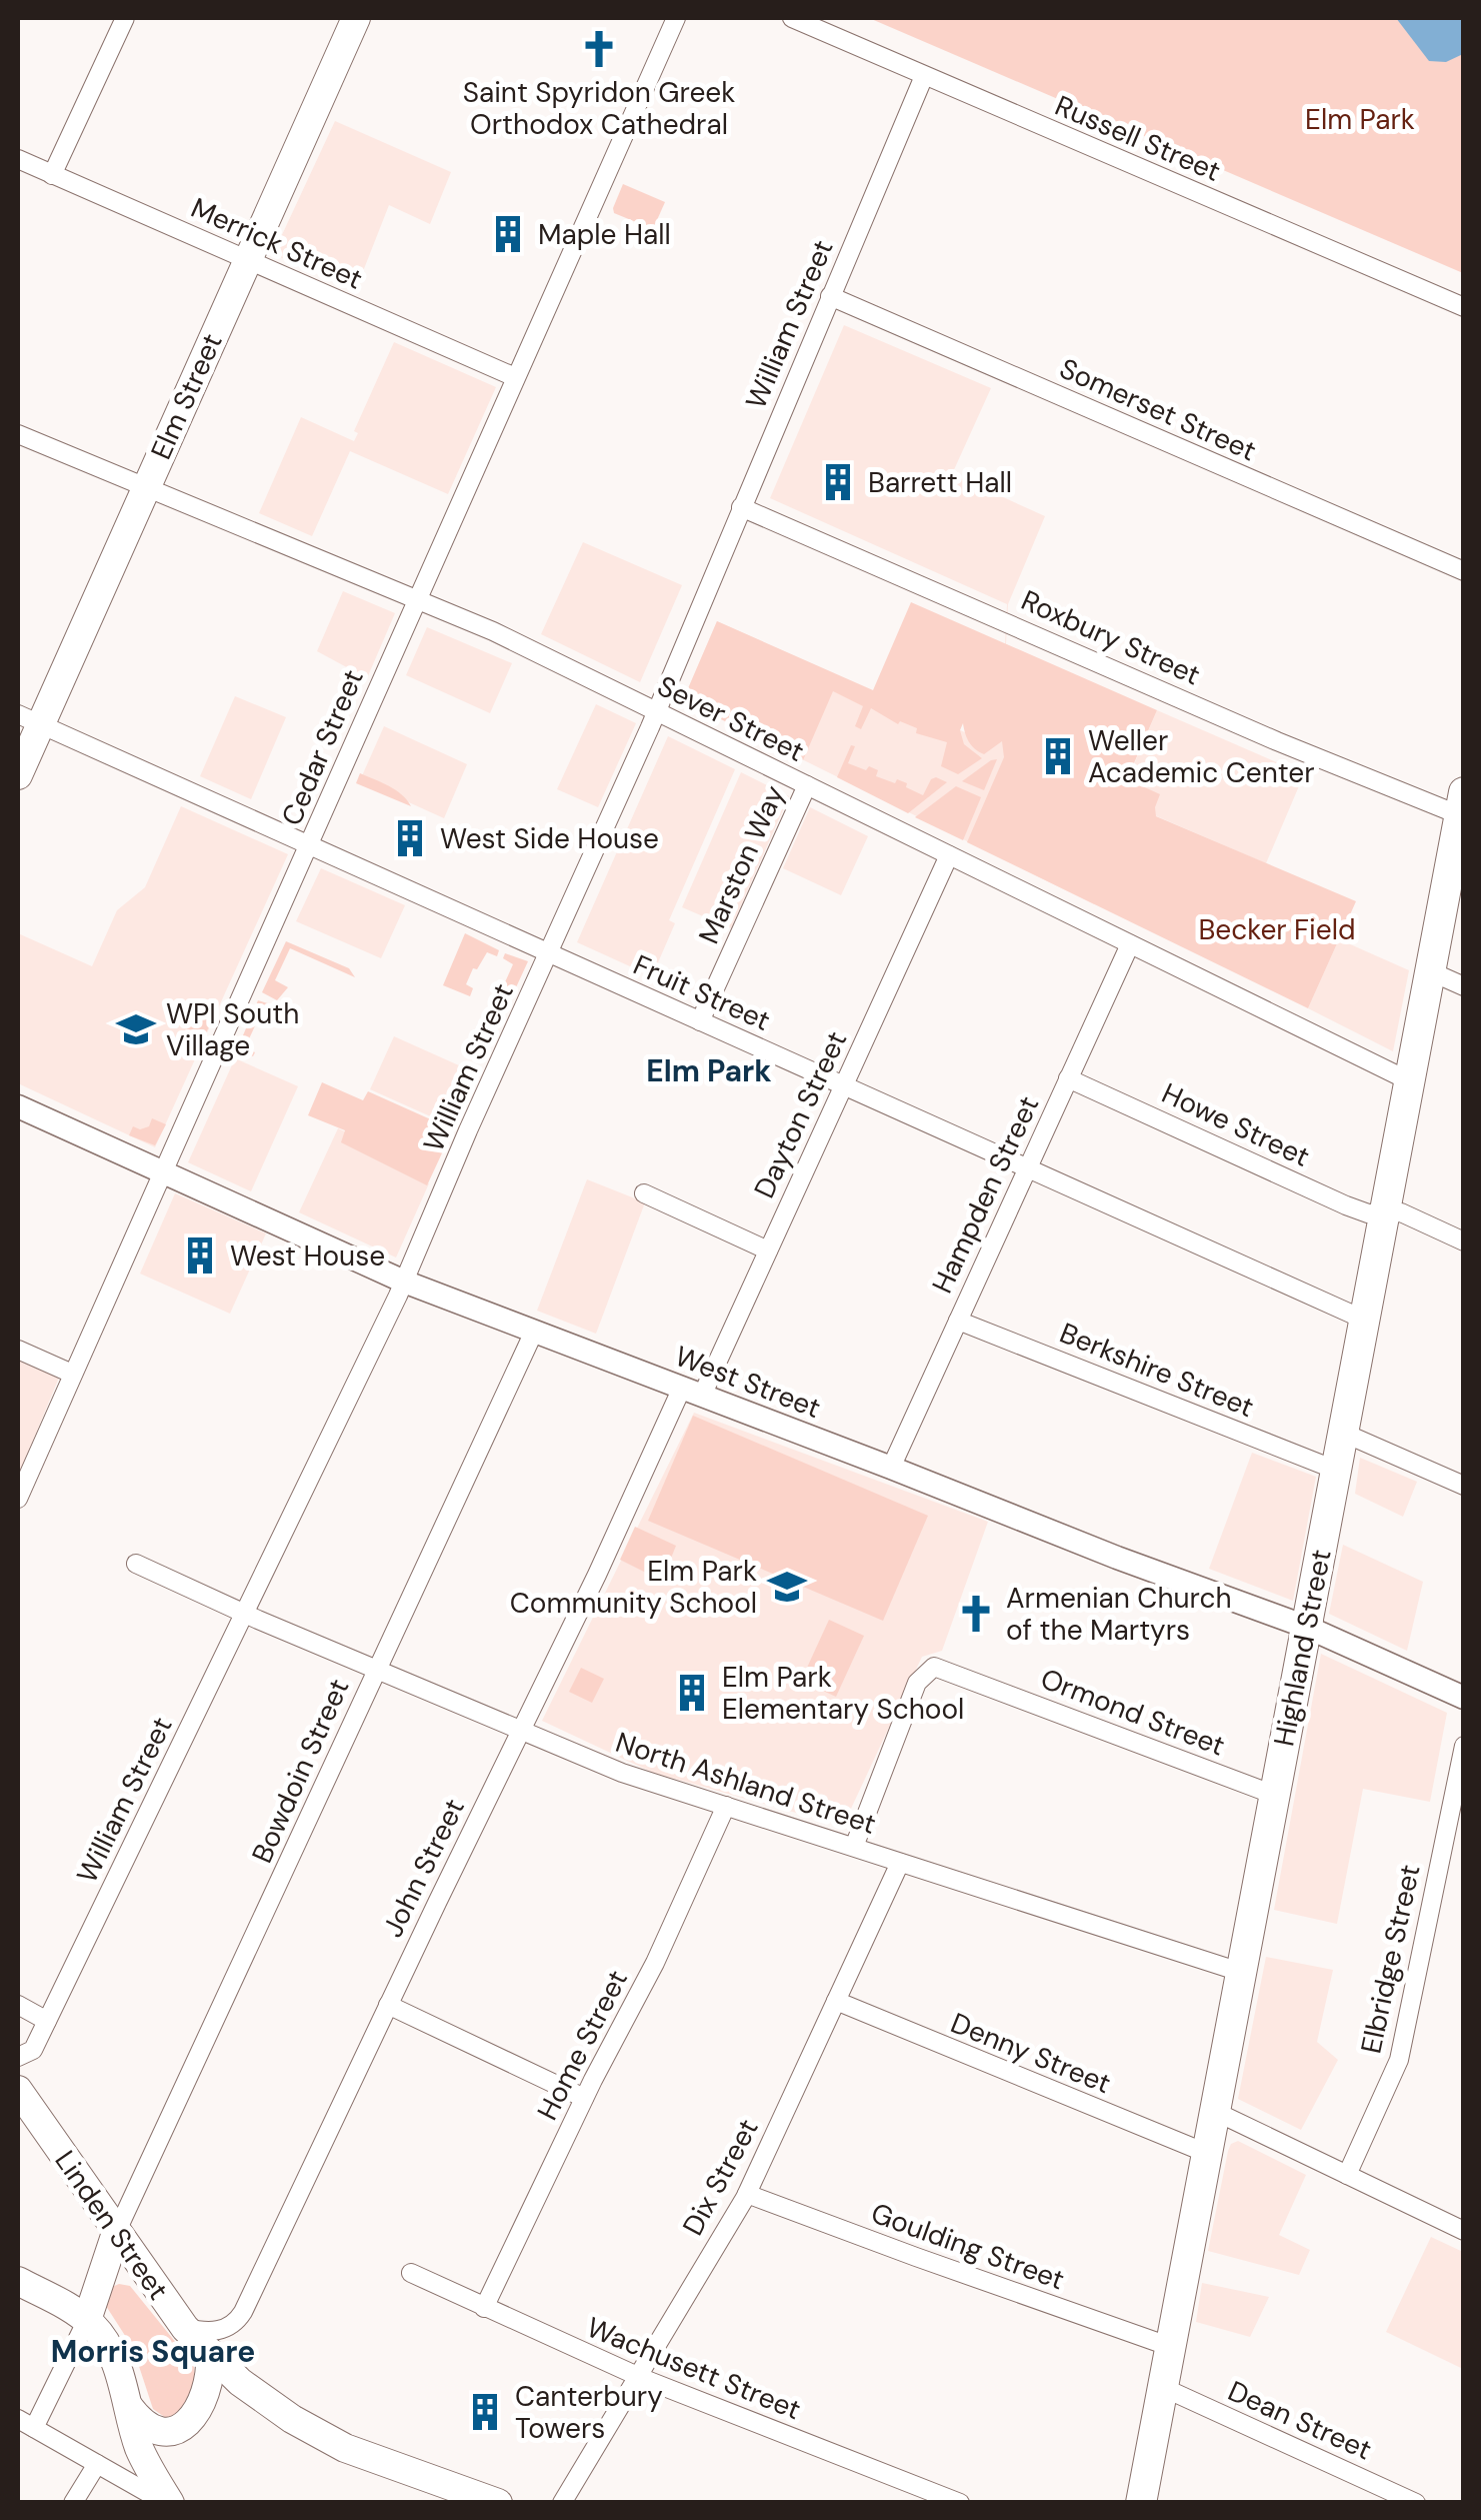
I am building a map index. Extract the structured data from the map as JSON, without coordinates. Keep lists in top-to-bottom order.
{
  "streets": {
    "highway": ["Highland Street"],
    "main road": ["Elm Street", "Linden Street"],
    "street": [
      "Russell Street",
      "Merrick Street",
      "William Street",
      "Somerset Street",
      "Roxbury Street",
      "Sever Street",
      "Cedar Street",
      "Marston Way",
      "Fruit Street",
      "Dayton Street",
      "Howe Street",
      "Hampden Street",
      "Berkshire Street",
      "West Street",
      "Ormond Street",
      "Bowdoin Street",
      "North Ashland Street",
      "John Street",
      "Elbridge Street",
      "Home Street",
      "Denny Street",
      "Dix Street",
      "Goulding Street",
      "Wachusett Street",
      "Dean Street"
    ]
  },
  "crossings": [
    ["Russell Street", "William Street"],
    ["Merrick Street", "Elm Street"],
    ["Merrick Street", "Cedar Street"],
    ["William Street", "Somerset Street"],
    ["William Street", "Roxbury Street"],
    ["William Street", "Sever Street"],
    ["William Street", "Fruit Street"],
    ["William Street", "West Street"],
    ["William Street", "North Ashland Street"],
    ["Elm Street", "Sever Street"],
    ["Elm Street", "Fruit Street"],
    ["Roxbury Street", "Highland Street"],
    ["Sever Street", "Cedar Street"],
    ["Sever Street", "Marston Way"],
    ["Sever Street", "Dayton Street"],
    ["Sever Street", "Hampden Street"],
    ["Sever Street", "Highland Street"],
    ["Cedar Street", "Fruit Street"],
    ["Cedar Street", "West Street"],
    ["Marston Way", "Fruit Street"],
    ["Fruit Street", "Dayton Street"],
    ["Fruit Street", "Hampden Street"],
    ["Fruit Street", "Highland Street"],
    ["Dayton Street", "West Street"],
    ["Dayton Street", "John Street"],
    ["Howe Street", "Hampden Street"],
    ["Howe Street", "Highland Street"],
    ["Hampden Street", "Berkshire Street"],
    ["Hampden Street", "West Street"],
    ["Berkshire Street", "Highland Street"],
    ["West Street", "Highland Street"],
    ["West Street", "Bowdoin Street"],
    ["West Street", "John Street"],
    ["Highland Street", "Ormond Street"],
    ["Highland Street", "North Ashland Street"],
    ["Highland Street", "Denny Street"],
    ["Highland Street", "Goulding Street"],
    ["Highland Street", "Dean Street"],
    ["Ormond Street", "North Ashland Street"],
    ["Bowdoin Street", "North Ashland Street"],
    ["Bowdoin Street", "Linden Street"],
    ["North Ashland Street", "John Street"],
    ["North Ashland Street", "Home Street"],
    ["North Ashland Street", "Dix Street"],
    ["John Street", "Linden Street"],
    ["Home Street", "Wachusett Street"],
    ["Denny Street", "Dix Street"],
    ["Dix Street", "Goulding Street"],
    ["Dix Street", "Wachusett Street"]
  ],
  "districts": ["Elm Park", "Morris Square"],
  "parks": ["Elm Park", "Becker Field"],
  "places": {
    "church": ["Saint Spyridon Greek Orthodox Cathedral", "Armenian Church of the Martyrs"],
    "building": [
      "Maple Hall",
      "Barrett Hall",
      "Weller Academic Center",
      "West Side House",
      "West House",
      "Elm Park Elementary School",
      "Canterbury Towers"
    ],
    "school or university": ["WPI South Village", "Elm Park Community School"]
  }
}
